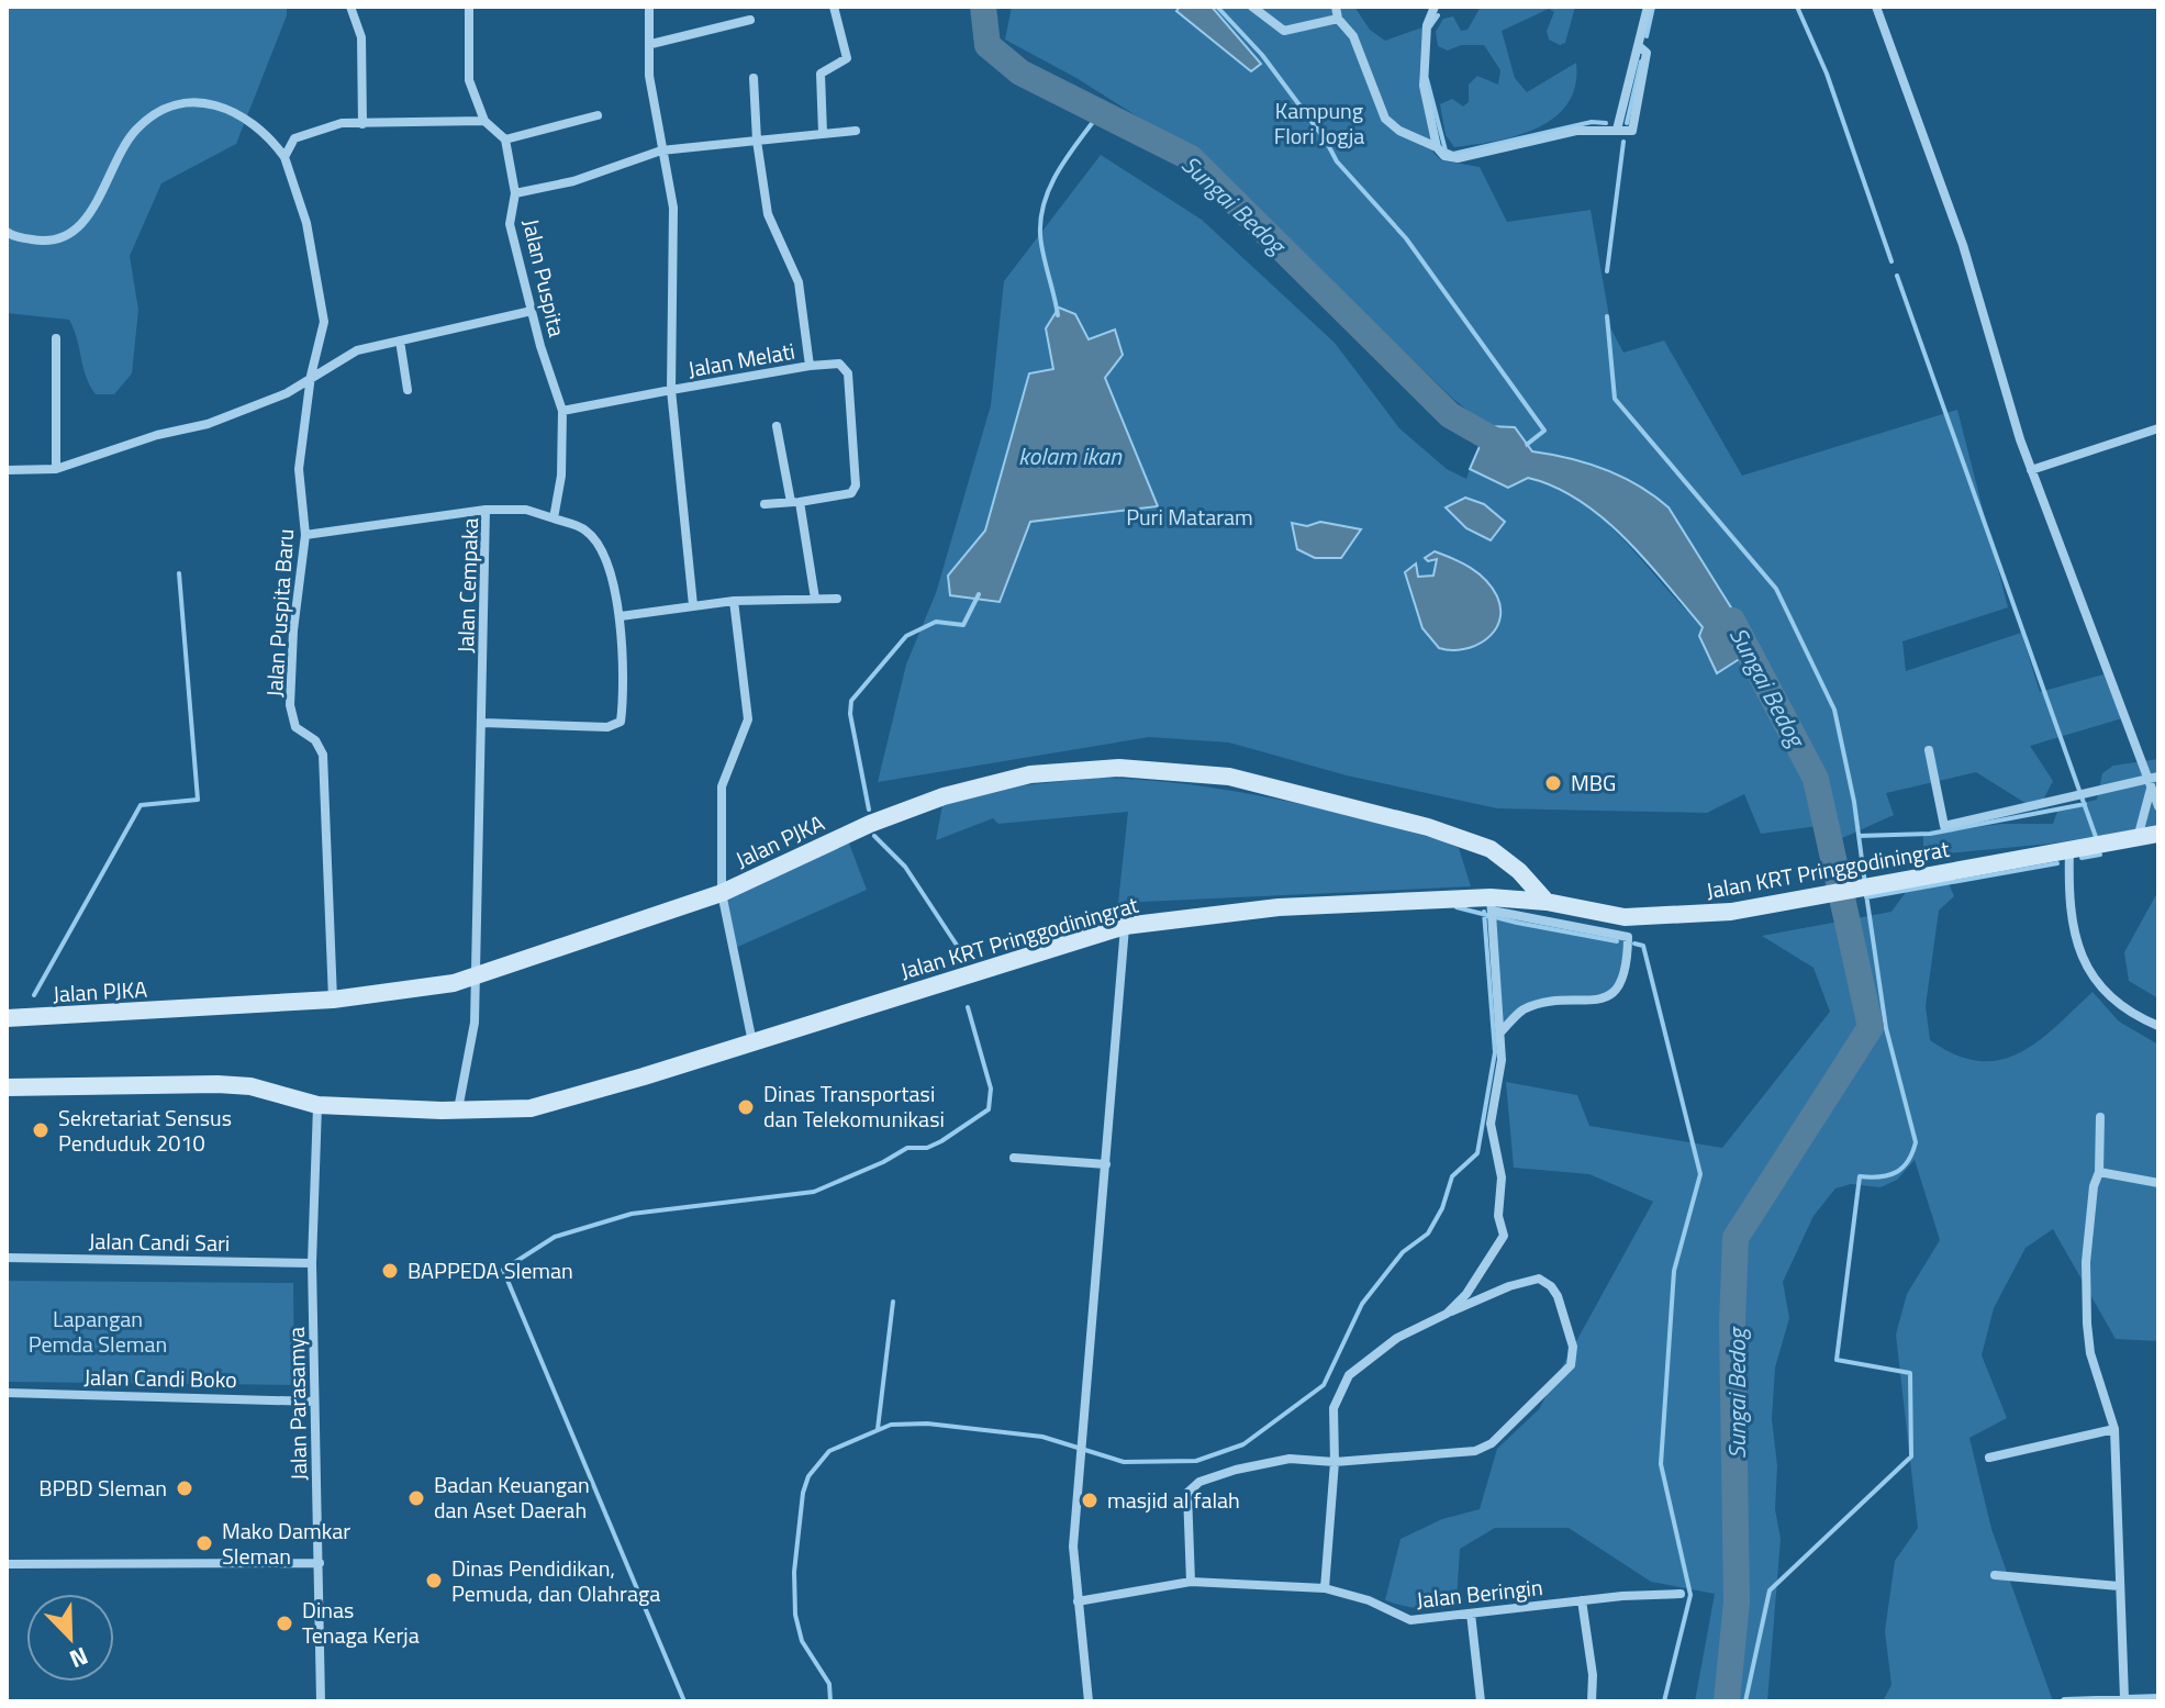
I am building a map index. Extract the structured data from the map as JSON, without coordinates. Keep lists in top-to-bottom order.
{
  "streets": {
    "main road": ["Jalan PJKA", "Jalan KRT Pringgodiningrat"],
    "street": [
      "Jalan Puspita",
      "Jalan Melati",
      "Jalan Cempaka",
      "Jalan Puspita Baru",
      "Jalan Candi Sari",
      "Jalan Candi Boko",
      "Jalan Parasamya",
      "Jalan Beringin"
    ]
  },
  "crossings": [
    ["Jalan Cempaka", "Jalan PJKA"],
    ["Jalan Cempaka", "Jalan KRT Pringgodiningrat"],
    ["Jalan Puspita Baru", "Jalan PJKA"],
    ["Jalan PJKA", "Jalan KRT Pringgodiningrat"],
    ["Jalan KRT Pringgodiningrat", "Jalan Parasamya"],
    ["Jalan Candi Sari", "Jalan Parasamya"],
    ["Jalan Candi Boko", "Jalan Parasamya"]
  ],
  "water": ["Sungai Bedog", "kolam ikan"],
  "parks": ["Kampung Flori Jogja", "Puri Mataram", "Lapangan Pemda Sleman"],
  "places": [
    "MBG",
    "Dinas Transportasi dan Telekomunikasi",
    "Sekretariat Sensus Penduduk 2010",
    "BAPPEDA Sleman",
    "BPBD Sleman",
    "Badan Keuangan dan Aset Daerah",
    "masjid al falah",
    "Mako Damkar Sleman",
    "Dinas Pendidikan, Pemuda, dan Olahraga",
    "Dinas Tenaga Kerja"
  ],
  "north": "bottom right"
}
